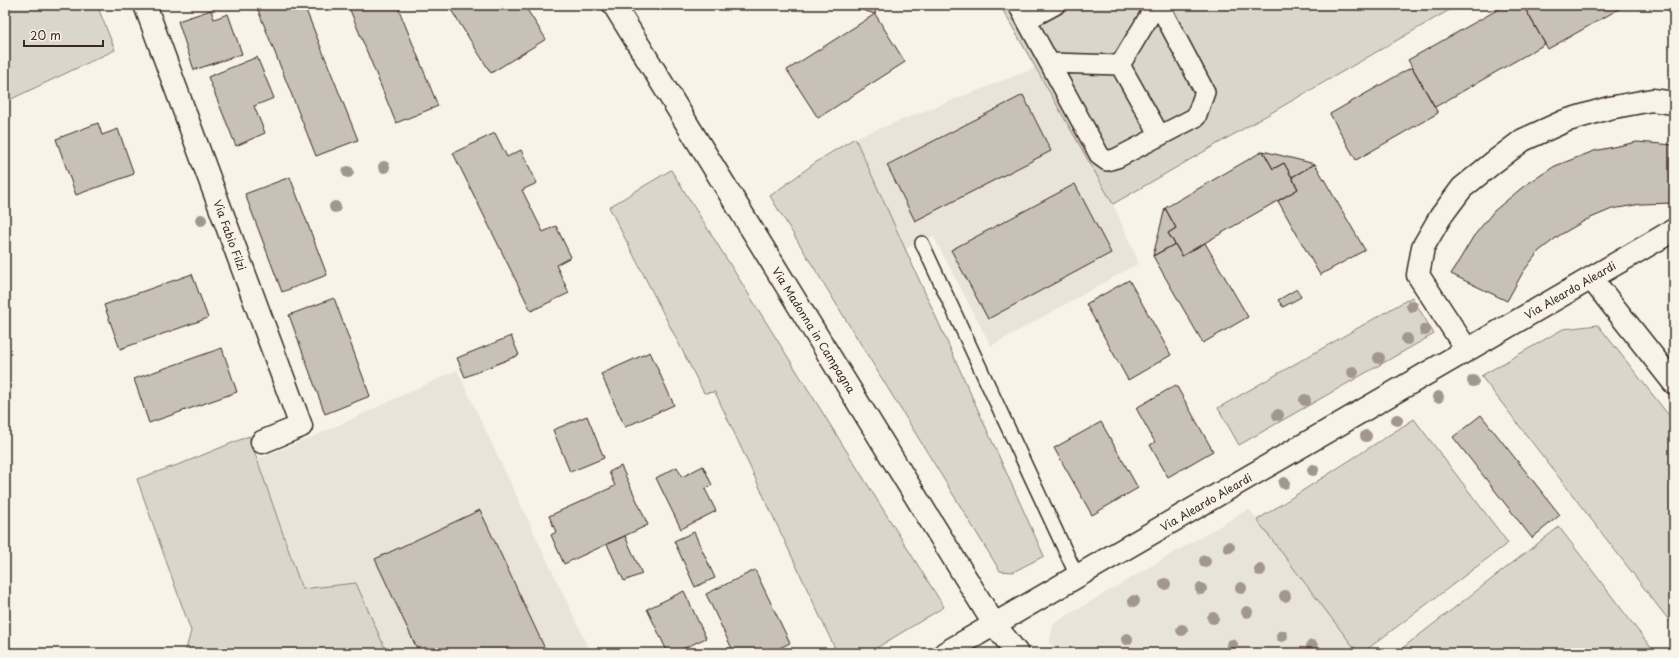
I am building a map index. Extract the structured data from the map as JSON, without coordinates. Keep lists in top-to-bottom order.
{
  "streets": {
    "street": ["Via Fabio Filzi", "Via Aleardo Aleardi", "Via Madonna in Campagna"]
  },
  "crossings": [
    ["Via Aleardo Aleardi", "Via Madonna in Campagna"]
  ],
  "scale_bar": "20 m"
}
